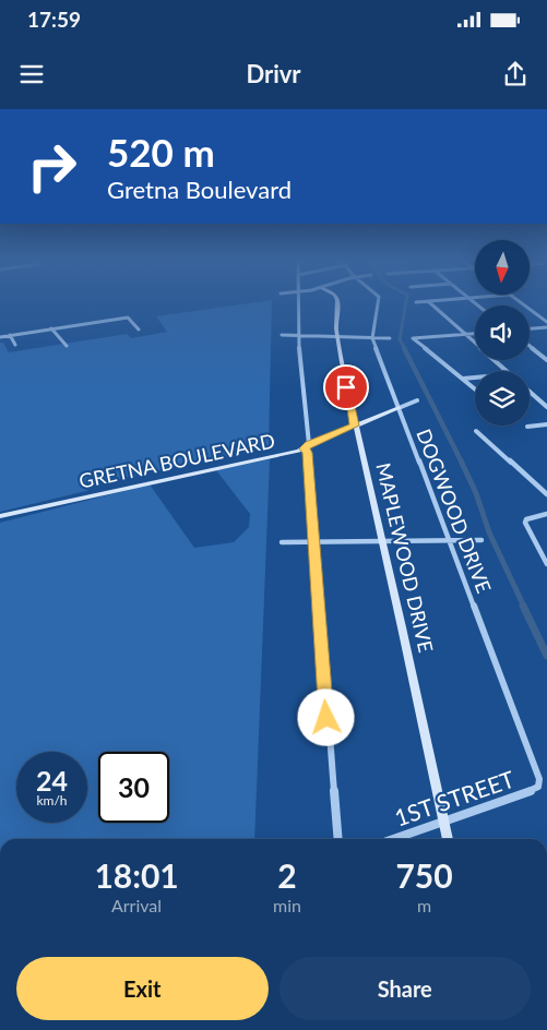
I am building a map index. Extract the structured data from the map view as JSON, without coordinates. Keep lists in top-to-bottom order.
{
  "streets": {
    "street": [
      "GRETNA BOULEVARD",
      "DOGWOOD DRIVE",
      "MAPLEWOOD DRIVE",
      "1ST STREET"
    ]
  },
  "crossings": [
    ["GRETNA BOULEVARD", "DOGWOOD DRIVE"],
    ["GRETNA BOULEVARD", "MAPLEWOOD DRIVE"],
    ["DOGWOOD DRIVE", "1ST STREET"],
    ["MAPLEWOOD DRIVE", "1ST STREET"]
  ],
  "north": "bottom",
  "page": {
    "status": "17:59",
    "header": "Drivr",
    "turn": ["520 m", "Gretna Boulevard"],
    "speed": "24 km/h",
    "limit": "30",
    "eta": [
      "18:01",
      "Arrival",
      "2",
      "min",
      "750",
      "m"
    ],
    "buttons": ["Exit", "Share"]
  }
}
